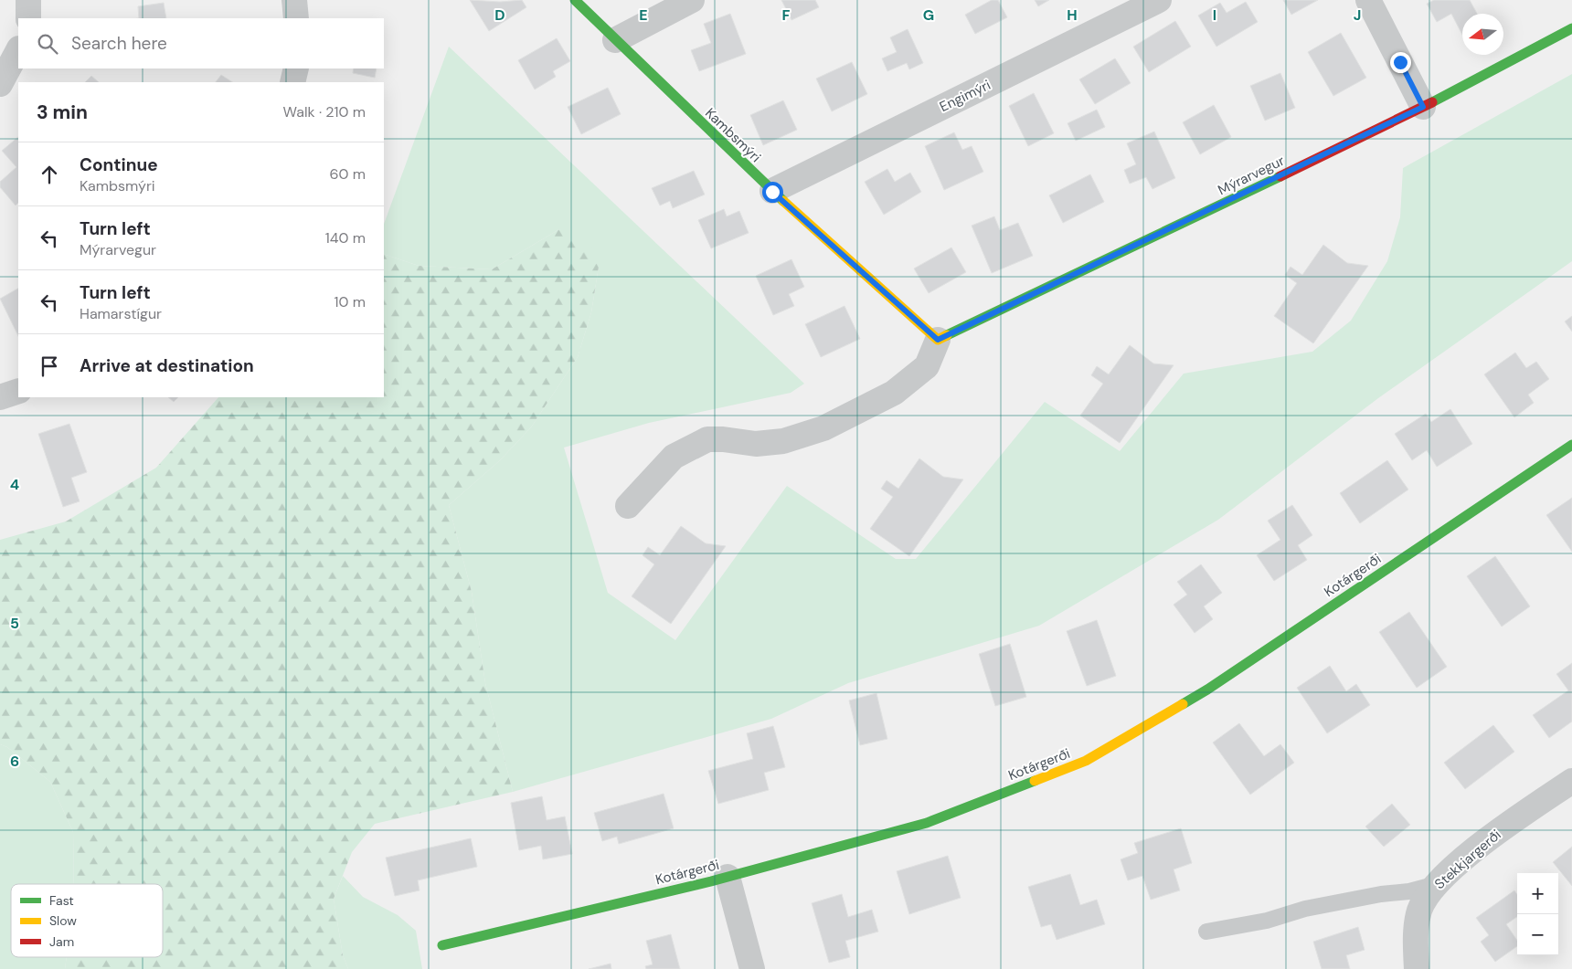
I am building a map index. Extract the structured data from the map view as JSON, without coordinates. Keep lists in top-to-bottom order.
{
  "streets": {
    "street": [
      "Engimýri",
      "Kambsmýri",
      "Mýrarvegur",
      "Kotárgerði",
      "Stekkjargerði"
    ]
  },
  "crossings": [
    ["Engimýri", "Kambsmýri"],
    ["Kambsmýri", "Mýrarvegur"]
  ],
  "legend": ["Fast", "Slow", "Jam"],
  "north": "left",
  "page": {
    "search": "Search here",
    "heading": ["3 min", "Walk · 210 m"],
    "list": [
      ["Continue", "Kambsmýri", "60 m"],
      ["Turn left", "Mýrarvegur", "140 m"],
      ["Turn left", "Hamarstígur", "10 m"],
      "Arrive at destination"
    ],
    "map_buttons": ["+", "−"]
  },
  "grid": {
    "columns": [
      "D",
      "E",
      "F",
      "G",
      "H",
      "I",
      "J"
    ],
    "rows": ["4", "5", "6"]
  }
}
